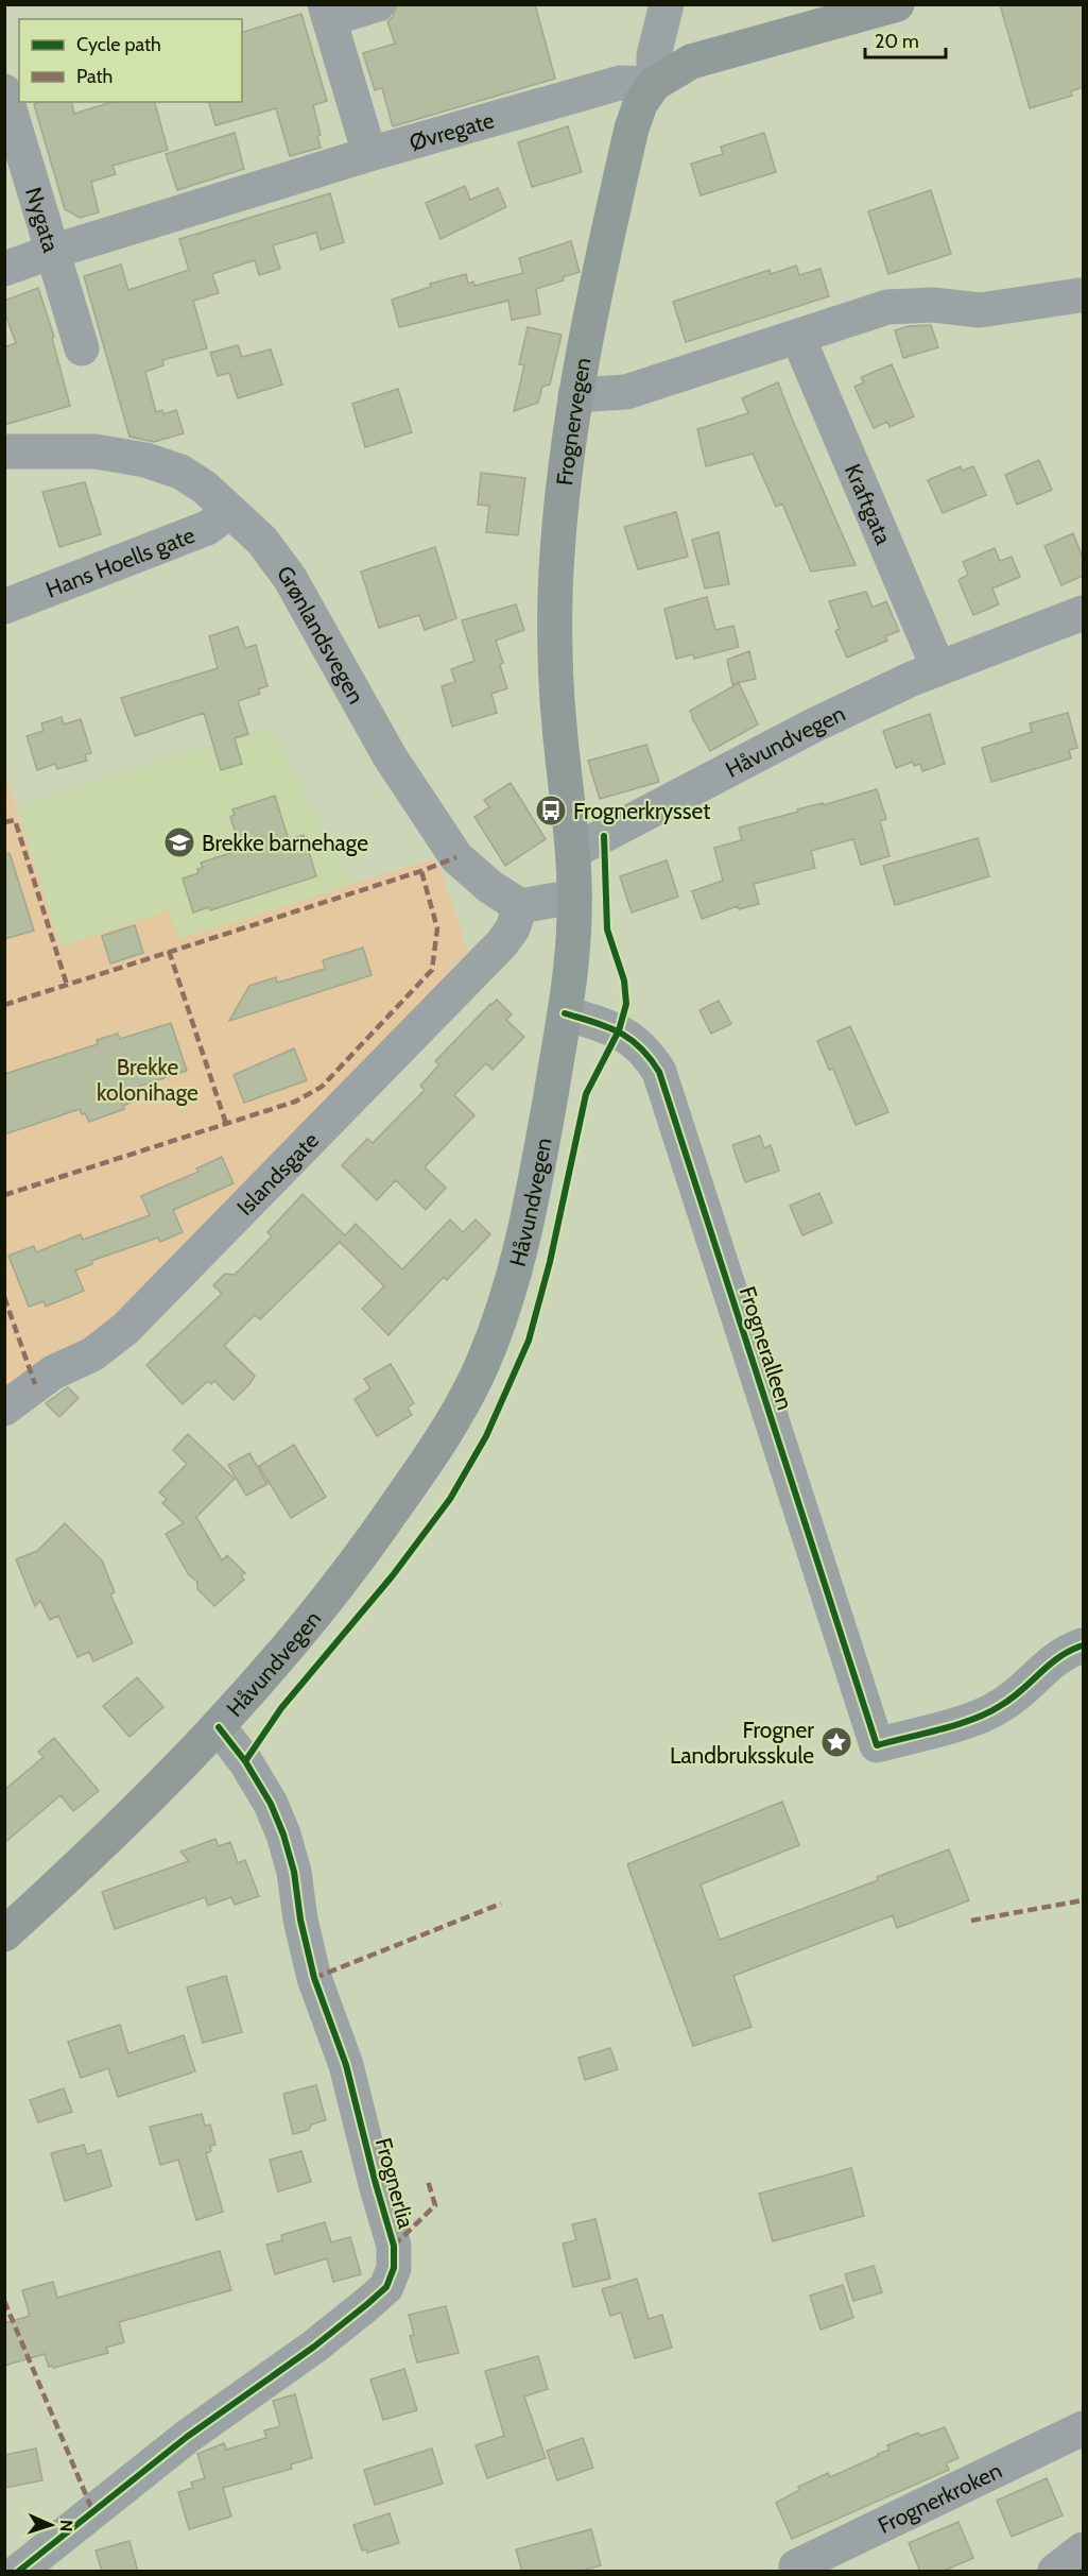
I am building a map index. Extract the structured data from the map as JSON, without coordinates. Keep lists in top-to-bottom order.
{
  "streets": {
    "main road": ["Frognervegen", "Håvundvegen"],
    "street": [
      "Øvregate",
      "Nygata",
      "Kraftgata",
      "Hans Hoells gate",
      "Grønlandsvegen",
      "Islandsgate",
      "Frogneralleen",
      "Frognerlia",
      "Frognerkroken"
    ]
  },
  "crossings": [
    ["Øvregate", "Nygata"],
    ["Øvregate", "Frognervegen"],
    ["Frognervegen", "Håvundvegen"],
    ["Kraftgata", "Håvundvegen"],
    ["Hans Hoells gate", "Grønlandsvegen"],
    ["Grønlandsvegen", "Islandsgate"],
    ["Håvundvegen", "Frogneralleen"],
    ["Håvundvegen", "Frognerlia"]
  ],
  "parks": ["Brekke kolonihage"],
  "places": {
    "bus stop": ["Frognerkrysset"],
    "school or university": ["Brekke barnehage"],
    "place": ["Frogner Landbruksskule"]
  },
  "legend": ["Cycle path", "Path"],
  "scale_bar": "20 m",
  "north": "right"
}
